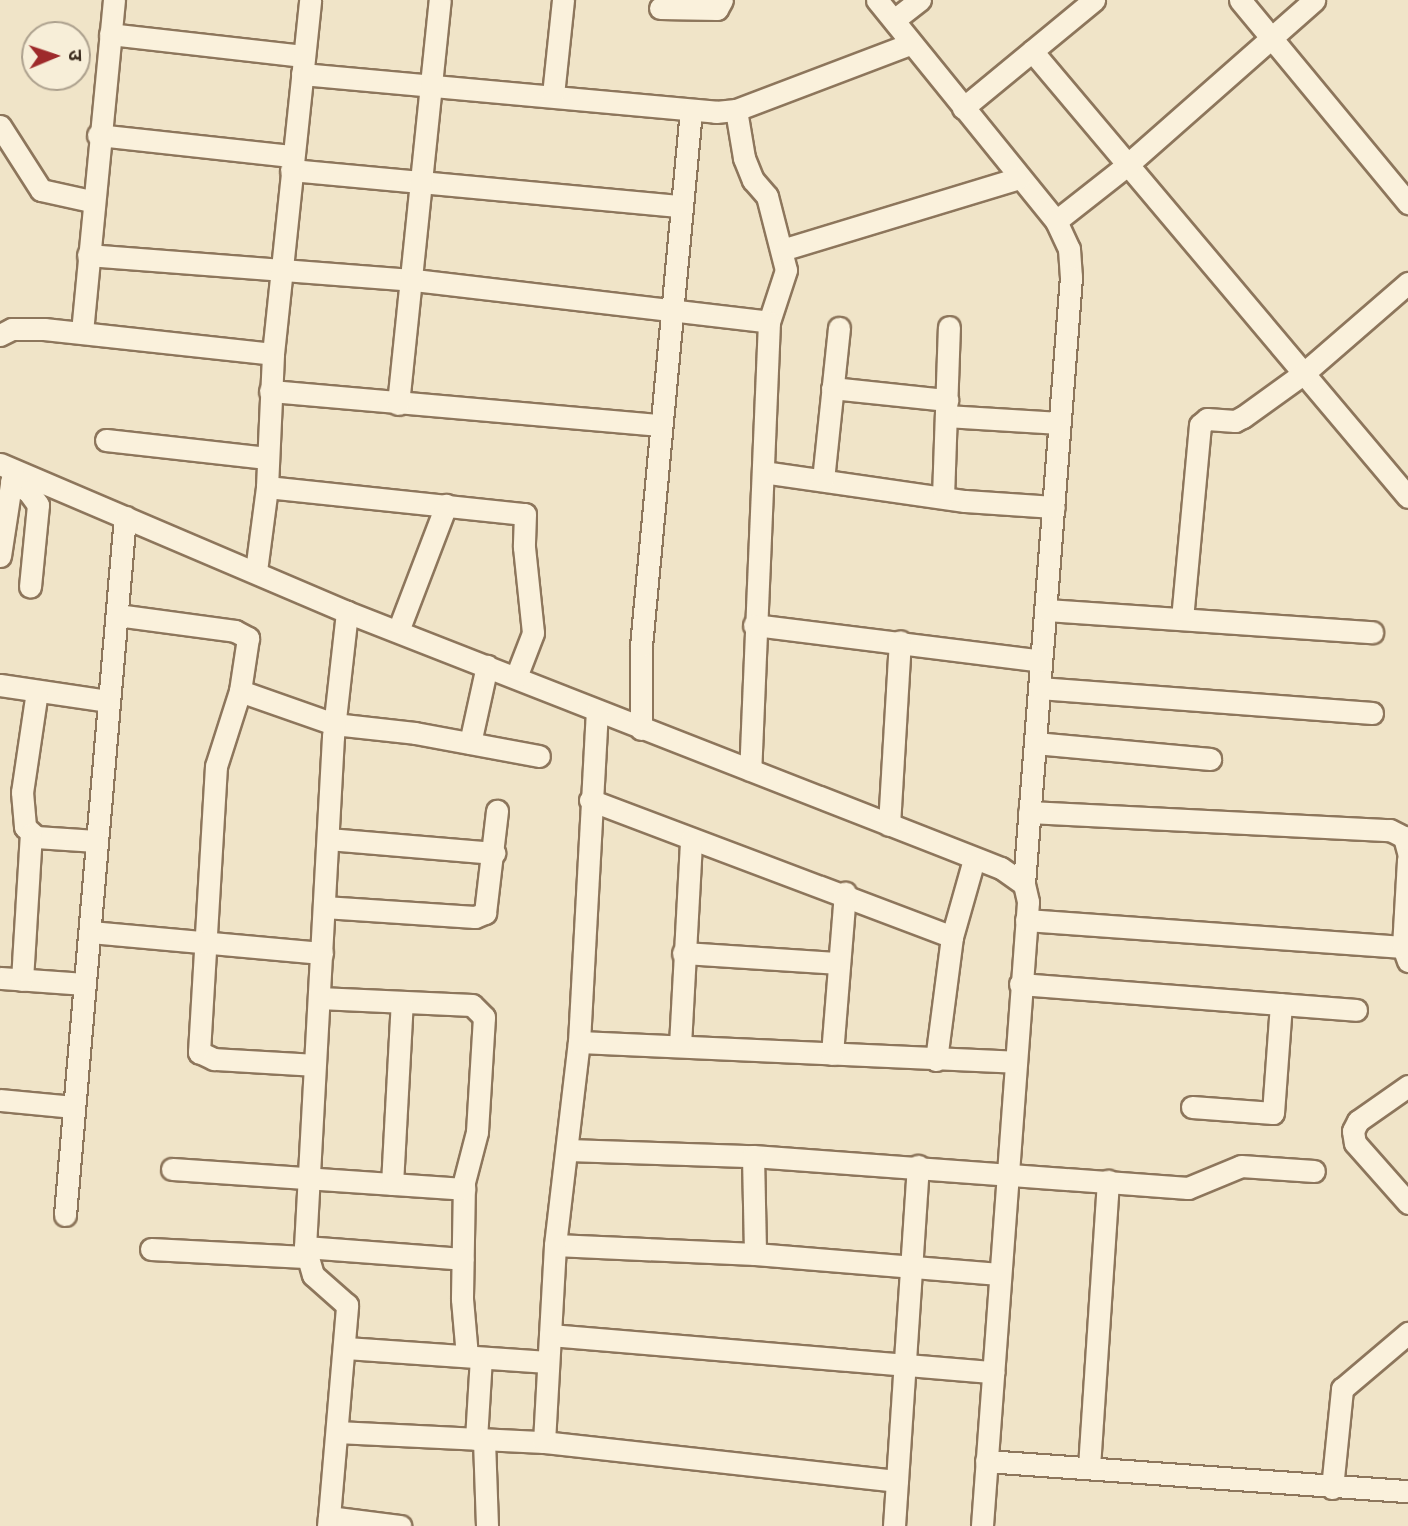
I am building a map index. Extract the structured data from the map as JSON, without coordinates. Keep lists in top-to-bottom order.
{
  "north": "right"
}
